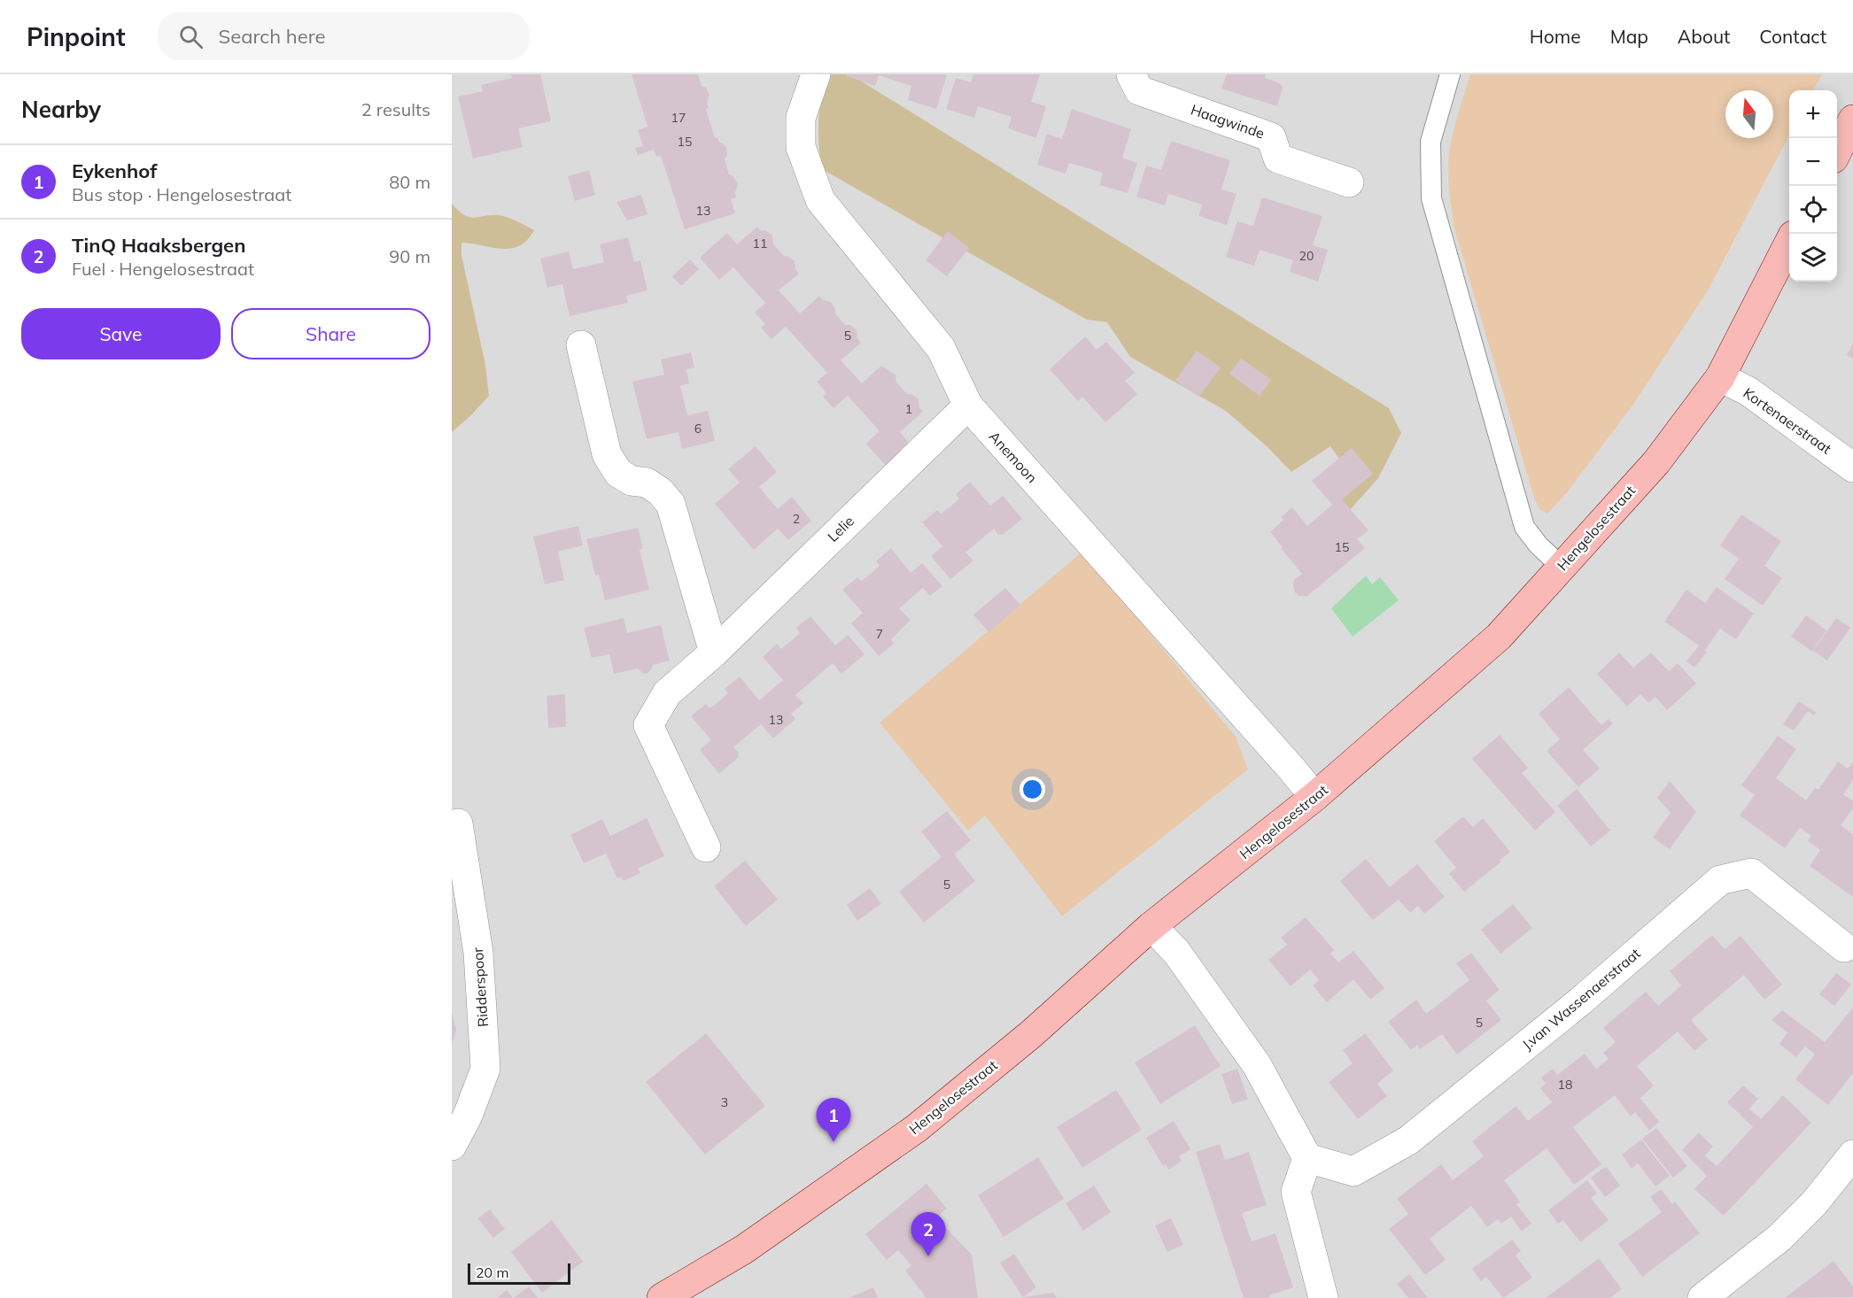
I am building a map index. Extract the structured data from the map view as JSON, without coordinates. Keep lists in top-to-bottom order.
{
  "streets": {
    "main road": ["Hengelosestraat"],
    "street": [
      "Haagwinde",
      "Kortenaerstraat",
      "Anemoon",
      "Lelie",
      "Ridderspoor",
      "J.van Wassenaerstraat"
    ]
  },
  "crossings": [
    ["Kortenaerstraat", "Hengelosestraat"],
    ["Anemoon", "Hengelosestraat"],
    ["Anemoon", "Lelie"]
  ],
  "house_numbers": [
    "17",
    "15",
    "13",
    "11",
    "20",
    "5",
    "1",
    "6",
    "2",
    "15",
    "7",
    "13",
    "5",
    "5",
    "18",
    "3"
  ],
  "scale_bar": "20 m",
  "north": "top",
  "page": {
    "header": "Pinpoint",
    "search": "Search here",
    "nav": [
      "Home",
      "Map",
      "About",
      "Contact"
    ],
    "heading": ["Nearby", "2 results"],
    "map_buttons": ["+", "−"],
    "list": [
      {
        "mark": "1",
        "name": "Eykenhof",
        "note": "Bus stop · Hengelosestraat",
        "value": "80 m"
      },
      {
        "mark": "2",
        "name": "TinQ Haaksbergen",
        "note": "Fuel · Hengelosestraat",
        "value": "90 m"
      }
    ],
    "buttons": ["Save", "Share"],
    "pins": ["1", "2"],
    "scale": "20 m"
  }
}
